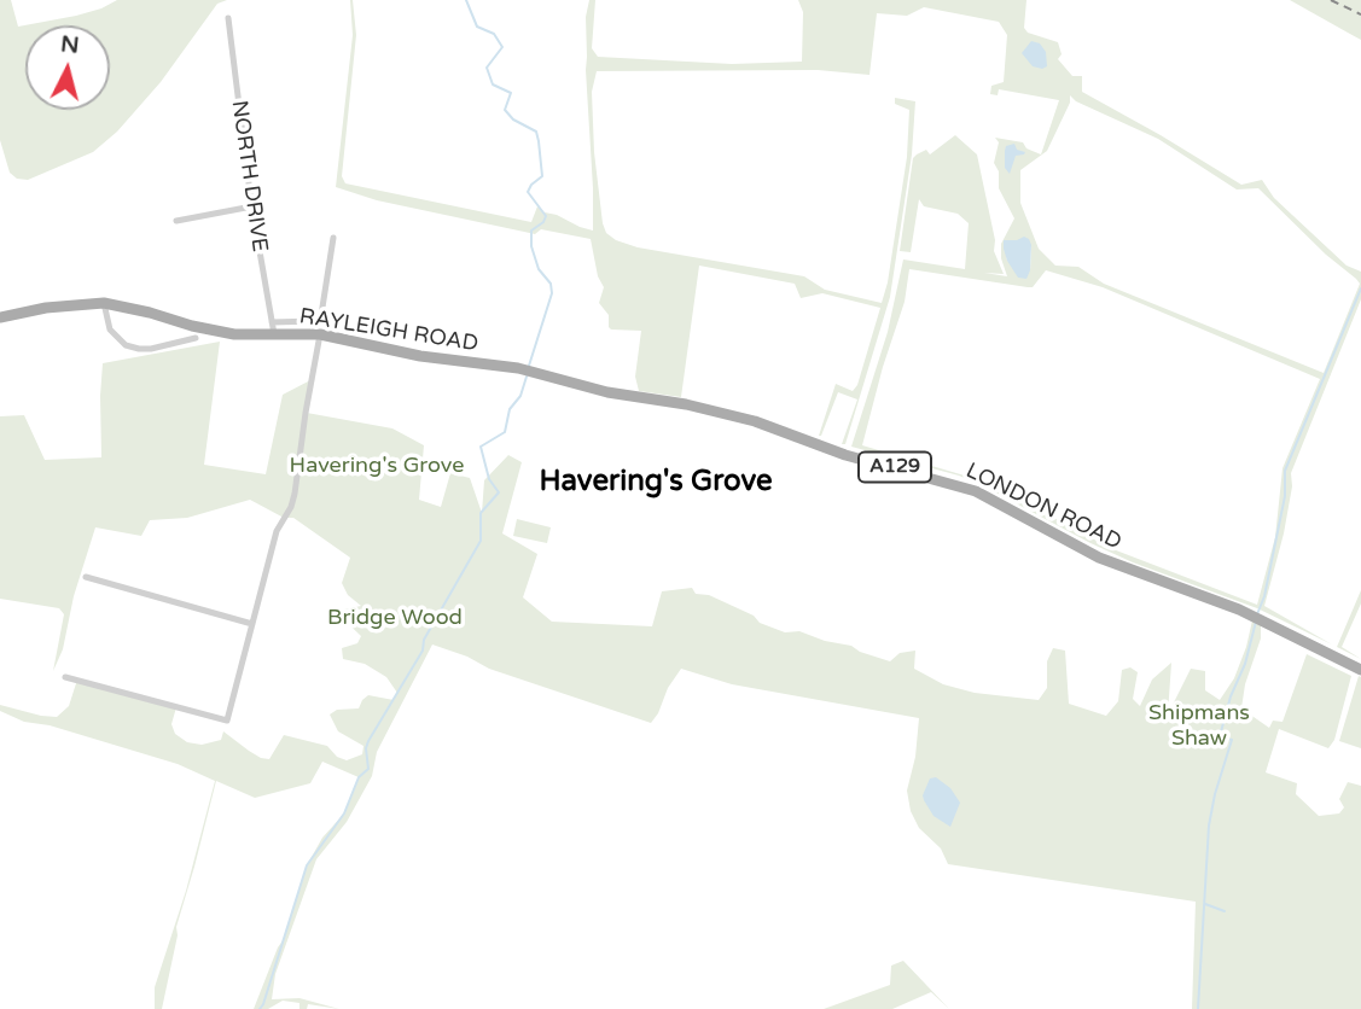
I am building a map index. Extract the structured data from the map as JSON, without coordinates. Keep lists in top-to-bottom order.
{
  "streets": {
    "main road": ["RAYLEIGH ROAD", "A129", "LONDON ROAD"],
    "street": ["NORTH DRIVE"]
  },
  "crossings": [
    ["NORTH DRIVE", "RAYLEIGH ROAD"],
    ["RAYLEIGH ROAD", "LONDON ROAD"]
  ],
  "districts": ["Havering's Grove"],
  "parks": ["Havering's Grove", "Bridge Wood", "Shipmans Shaw"],
  "north": "top"
}
